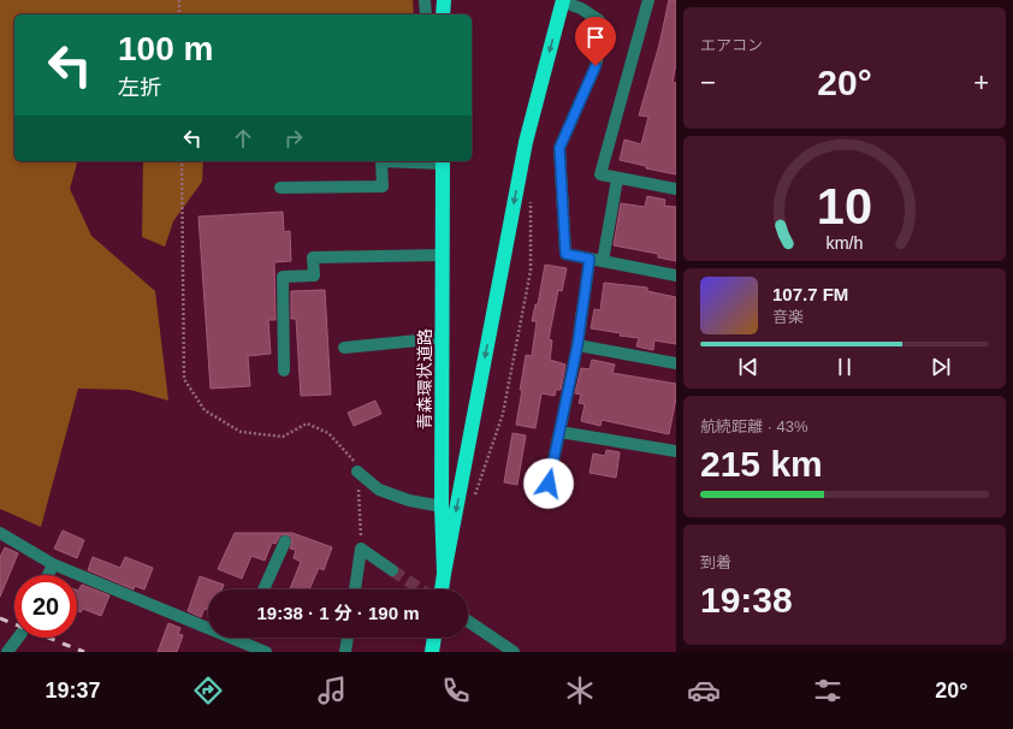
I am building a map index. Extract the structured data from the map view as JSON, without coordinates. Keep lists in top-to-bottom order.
{
  "streets": {
    "highway": ["青森環状道路"]
  },
  "page": {
    "tile": [
      "エアコン",
      ["航続距離 · 43%", "215 km"],
      ["到着", "19:38"]
    ],
    "turn": ["100 m", "左折"],
    "heat": ["−", "20°", "+"],
    "song": ["107.7 FM", "音楽"],
    "limit": "20",
    "trip": "19:38 · 1 分 · 190 m",
    "tabs": ["19:37", "20°"],
    "gauge": ["10", "km/h"]
  }
}
